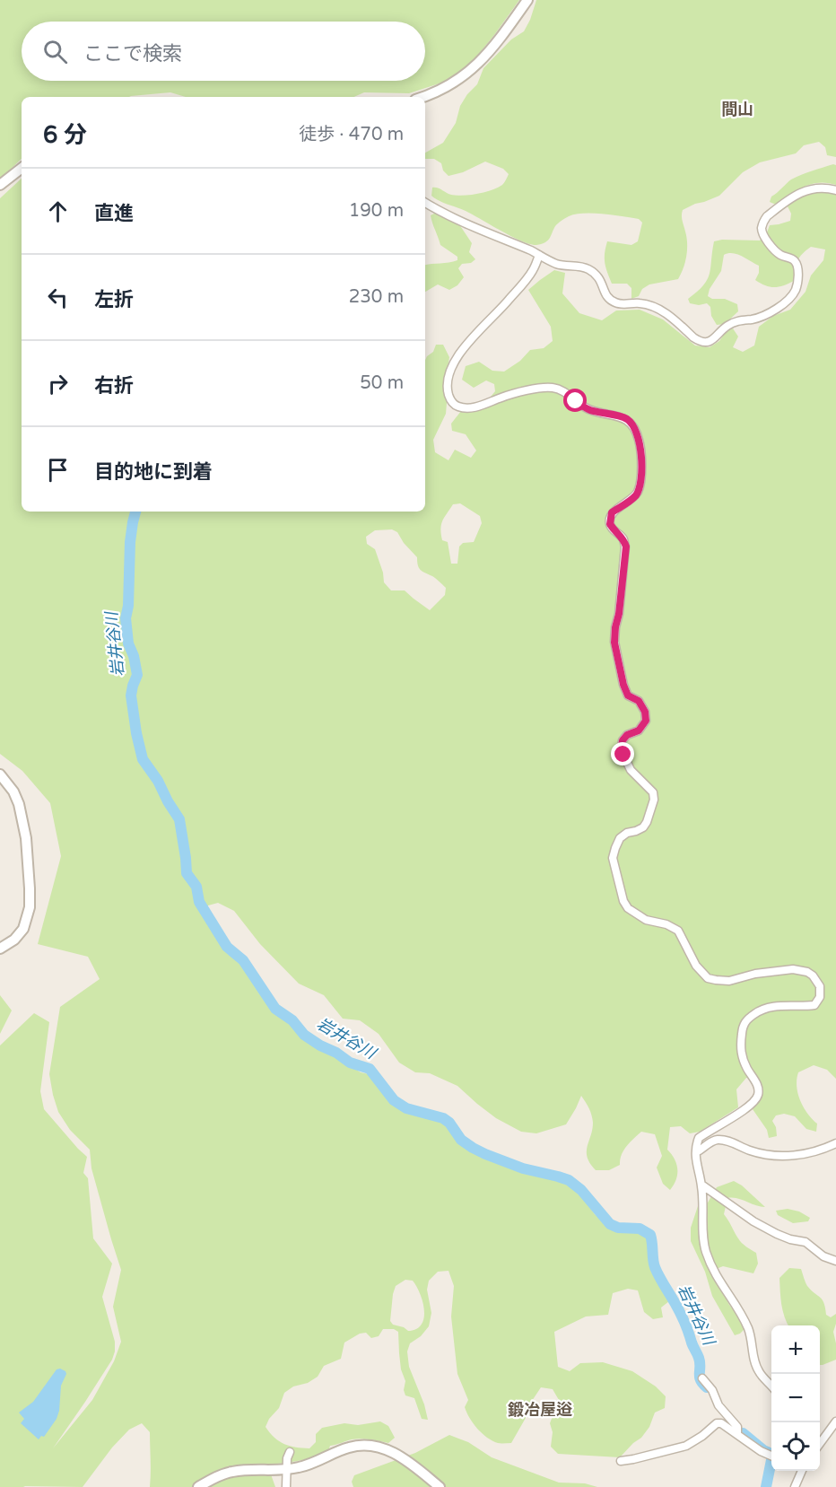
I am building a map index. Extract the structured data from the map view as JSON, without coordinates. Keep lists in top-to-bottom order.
{
  "districts": ["間山", "鍛冶屋逧"],
  "water": ["岩井谷川"],
  "page": {
    "search": "ここで検索",
    "heading": ["6 分", "徒歩 · 470 m"],
    "list": [
      ["直進", "190 m"],
      ["左折", "230 m"],
      ["右折", "50 m"],
      "目的地に到着"
    ],
    "map_buttons": ["+", "−"]
  }
}
